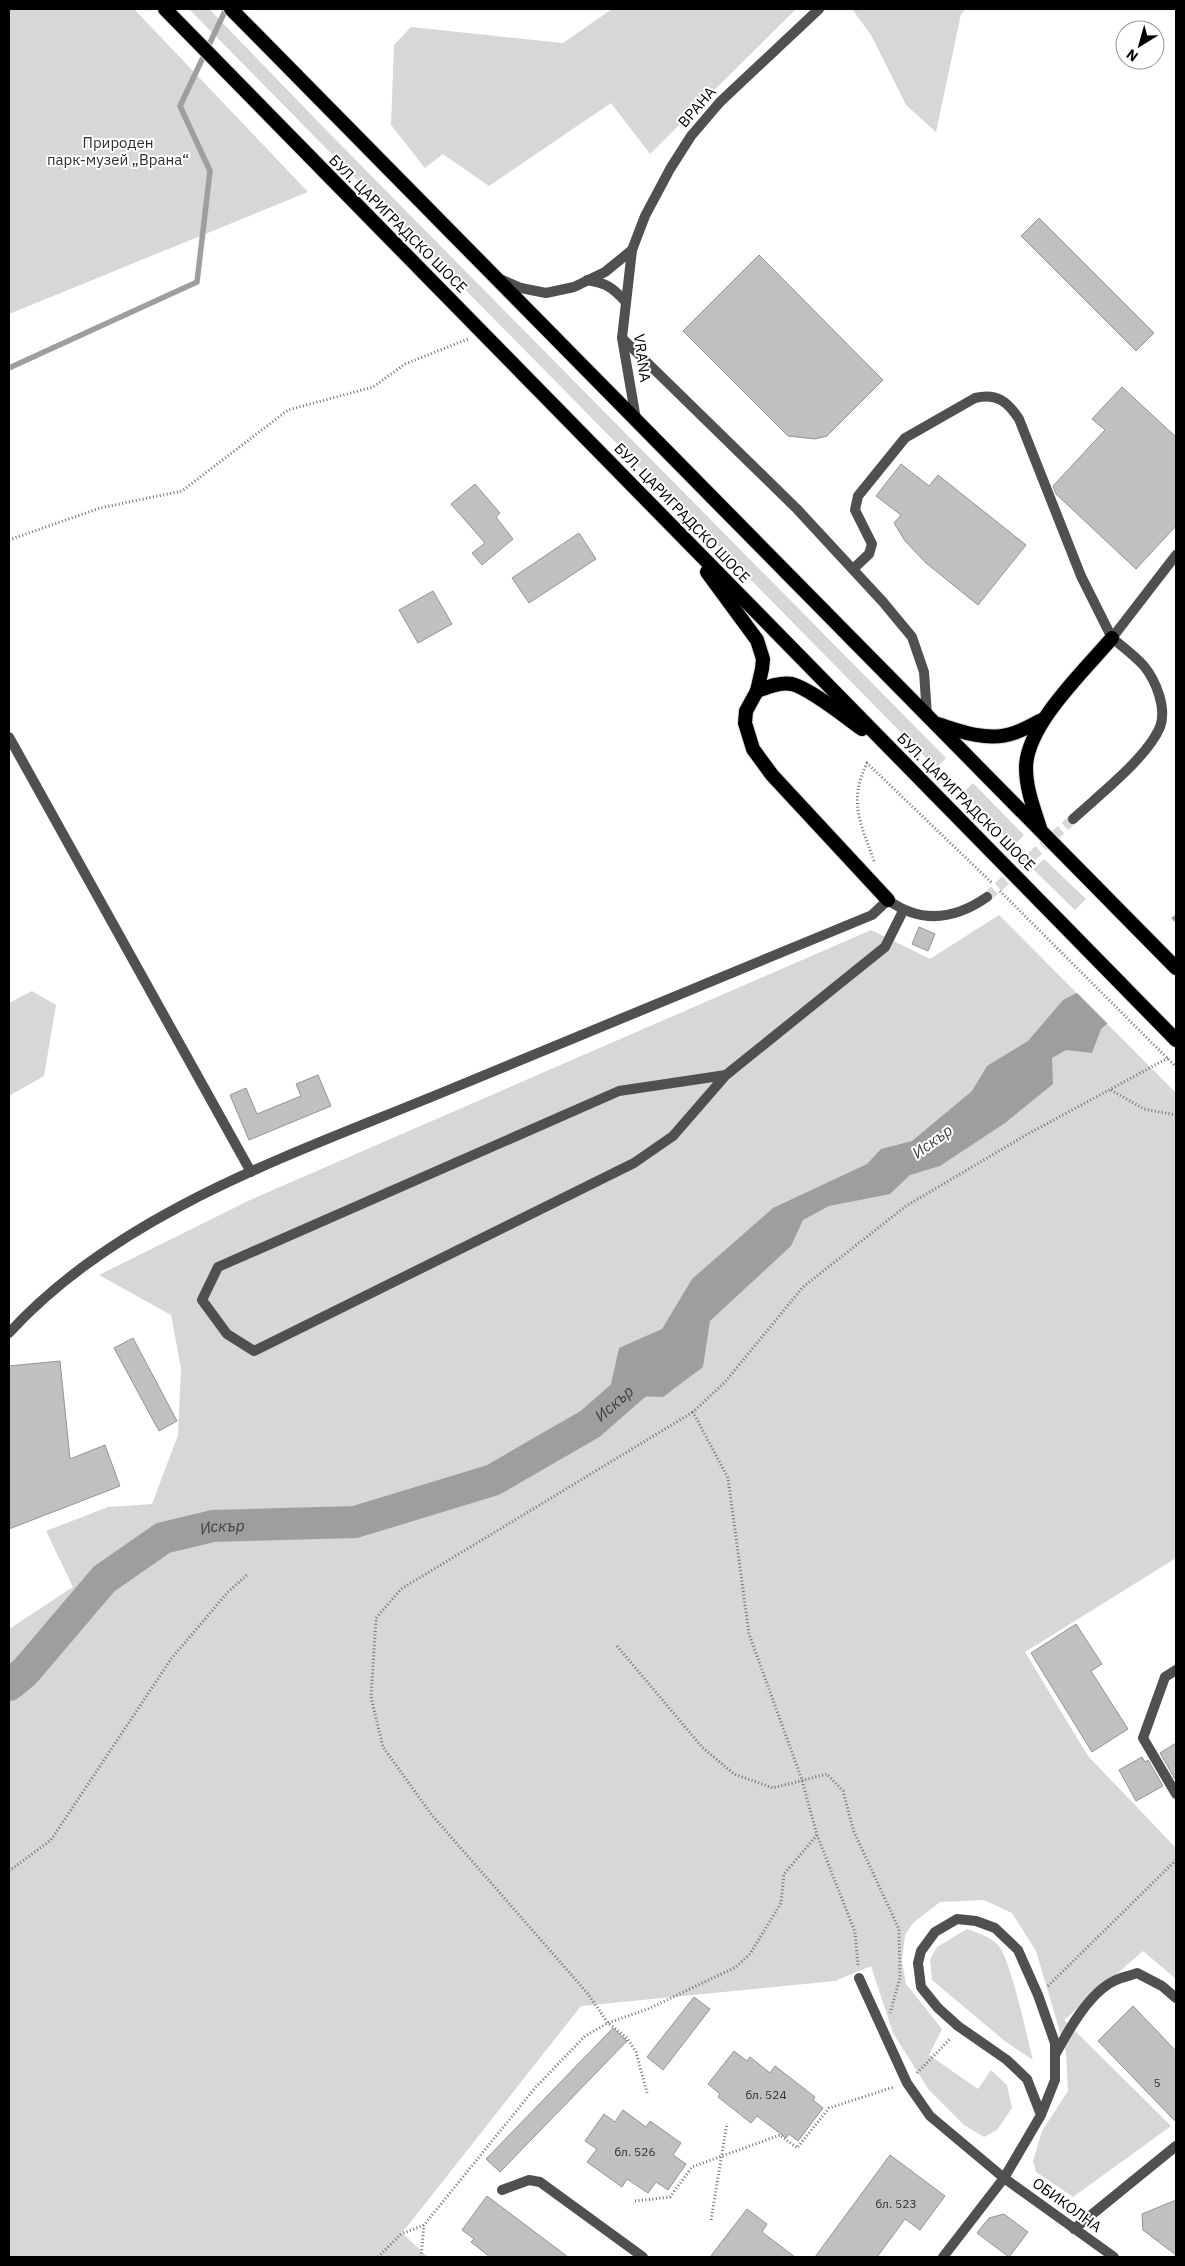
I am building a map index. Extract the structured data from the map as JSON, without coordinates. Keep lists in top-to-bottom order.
{
  "streets": {
    "highway": ["БУЛ. ЦАРИГРАДСКО ШОСЕ"],
    "street": ["ВРАНА", "VRANA", "ОБИКОЛНА"]
  },
  "crossings": [
    ["ВРАНА", "VRANA"]
  ],
  "water": ["Искър"],
  "parks": ["Природен парк-музей „Врана“"],
  "house_numbers": [
    "5",
    "бл. 524",
    "бл. 526",
    "бл. 523"
  ],
  "north": "bottom left"
}
